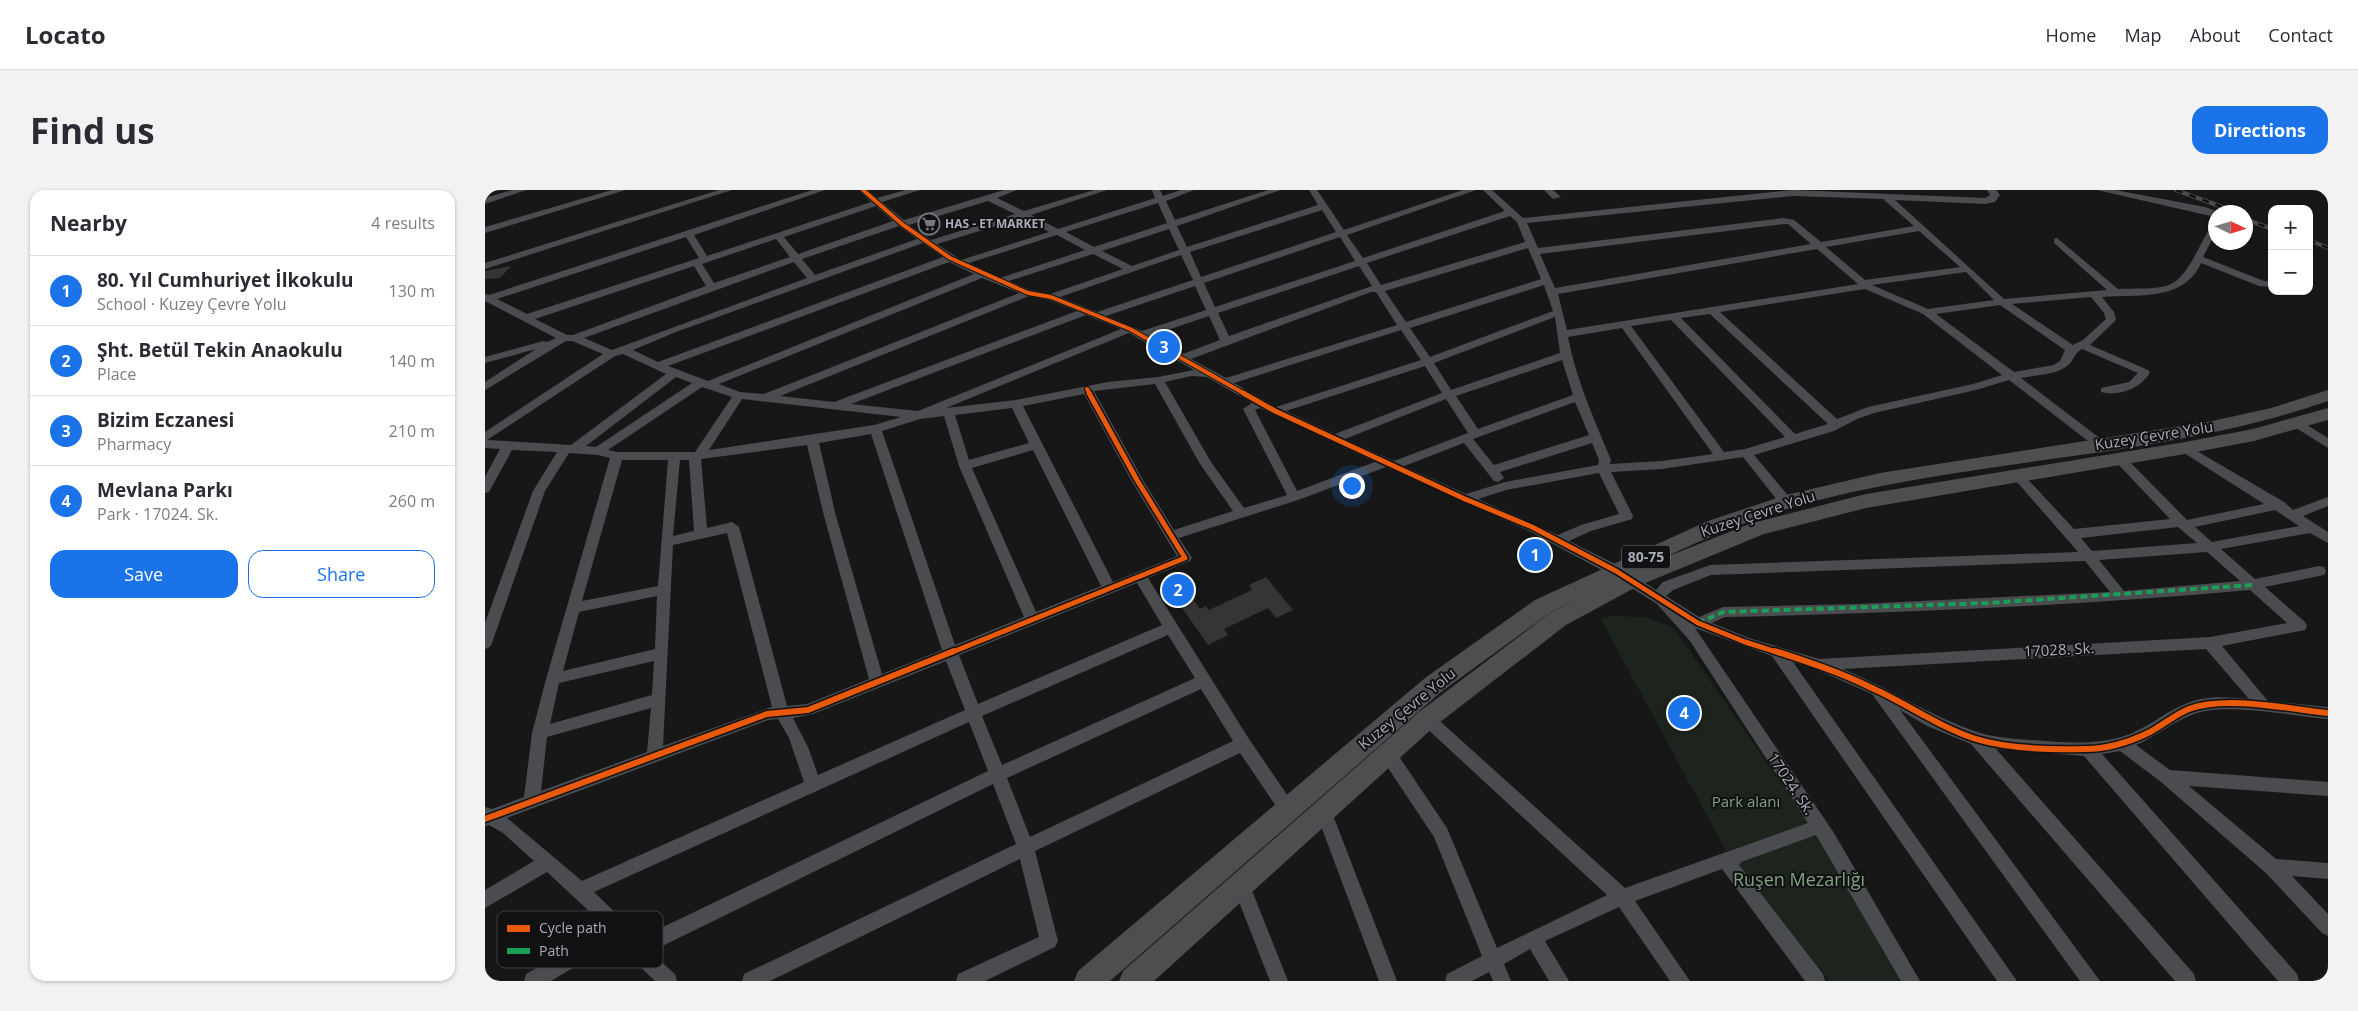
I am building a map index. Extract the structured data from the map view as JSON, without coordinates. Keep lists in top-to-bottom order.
{
  "streets": {
    "highway": ["Kuzey Çevre Yolu", "80-75"],
    "street": ["17028. Sk.", "17024. Sk."]
  },
  "parks": ["Park alanı", "Ruşen Mezarlığı"],
  "places": {
    "supermarket": ["HAS - ET MARKET"]
  },
  "legend": ["Cycle path", "Path"],
  "north": "right",
  "page": {
    "header": "Locato",
    "nav": [
      "Home",
      "Map",
      "About",
      "Contact"
    ],
    "buttons": [
      "Directions",
      ["Save", "Share"]
    ],
    "title": "Find us",
    "heading": ["Nearby", "4 results"],
    "map_buttons": ["+", "−"],
    "list": [
      {
        "mark": "1",
        "name": "80. Yıl Cumhuriyet İlkokulu",
        "note": "School · Kuzey Çevre Yolu",
        "value": "130 m"
      },
      {
        "mark": "2",
        "name": "Şht. Betül Tekin Anaokulu",
        "note": "Place",
        "value": "140 m"
      },
      {
        "mark": "3",
        "name": "Bizim Eczanesi",
        "note": "Pharmacy",
        "value": "210 m"
      },
      {
        "mark": "4",
        "name": "Mevlana Parkı",
        "note": "Park · 17024. Sk.",
        "value": "260 m"
      }
    ],
    "pins": [
      "3",
      "1",
      "2",
      "4"
    ]
  }
}
